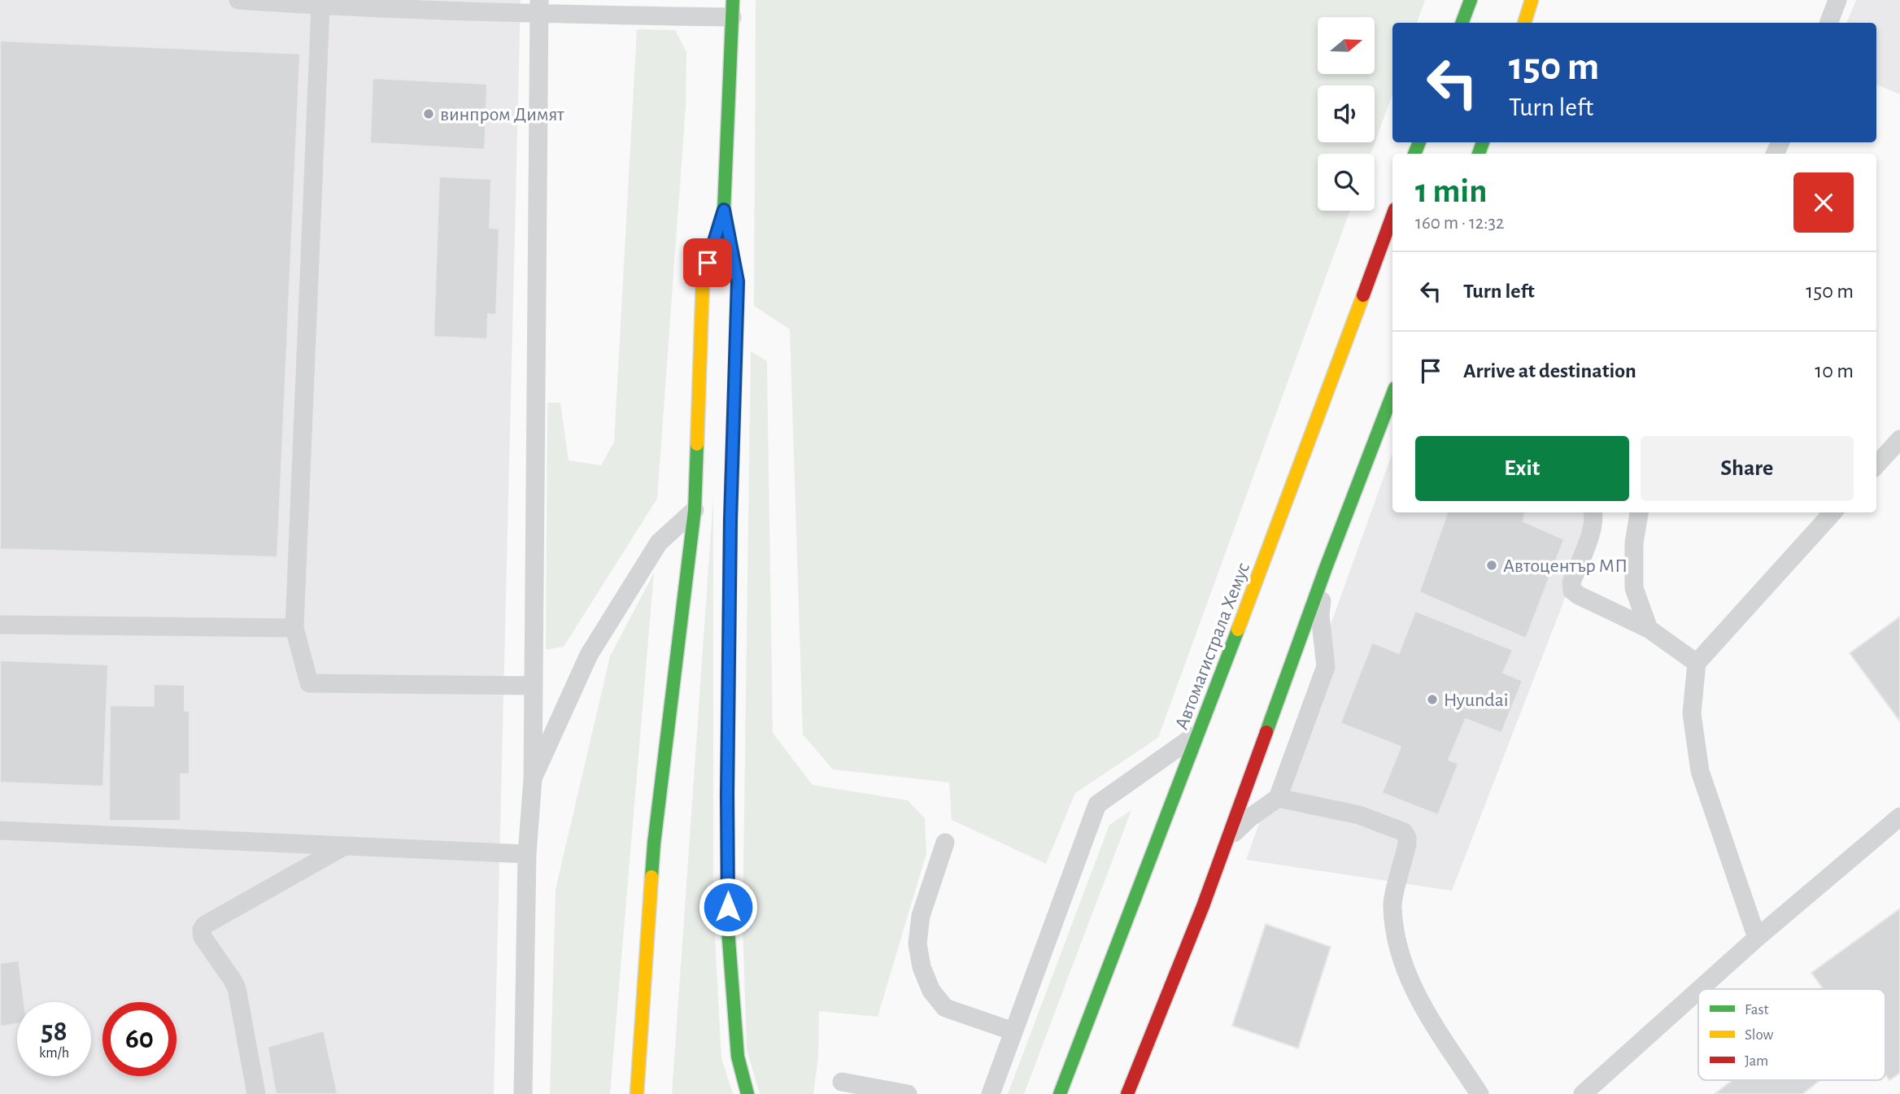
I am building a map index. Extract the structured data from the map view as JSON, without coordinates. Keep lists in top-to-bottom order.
{
  "streets": {
    "main road": ["Автомагистрала Хемус"]
  },
  "places": ["винпром Димят", "Автоцентър МП", "Hyundai"],
  "legend": ["Fast", "Slow", "Jam"],
  "north": "right",
  "page": {
    "turn": ["150 m", "Turn left"],
    "heading": ["1 min", "160 m · 12:32"],
    "list": [
      {
        "name": "Turn left",
        "value": "150 m"
      },
      {
        "name": "Arrive at destination",
        "value": "10 m"
      }
    ],
    "buttons": ["Exit", "Share"],
    "speed": "58 km/h",
    "limit": "60"
  }
}
